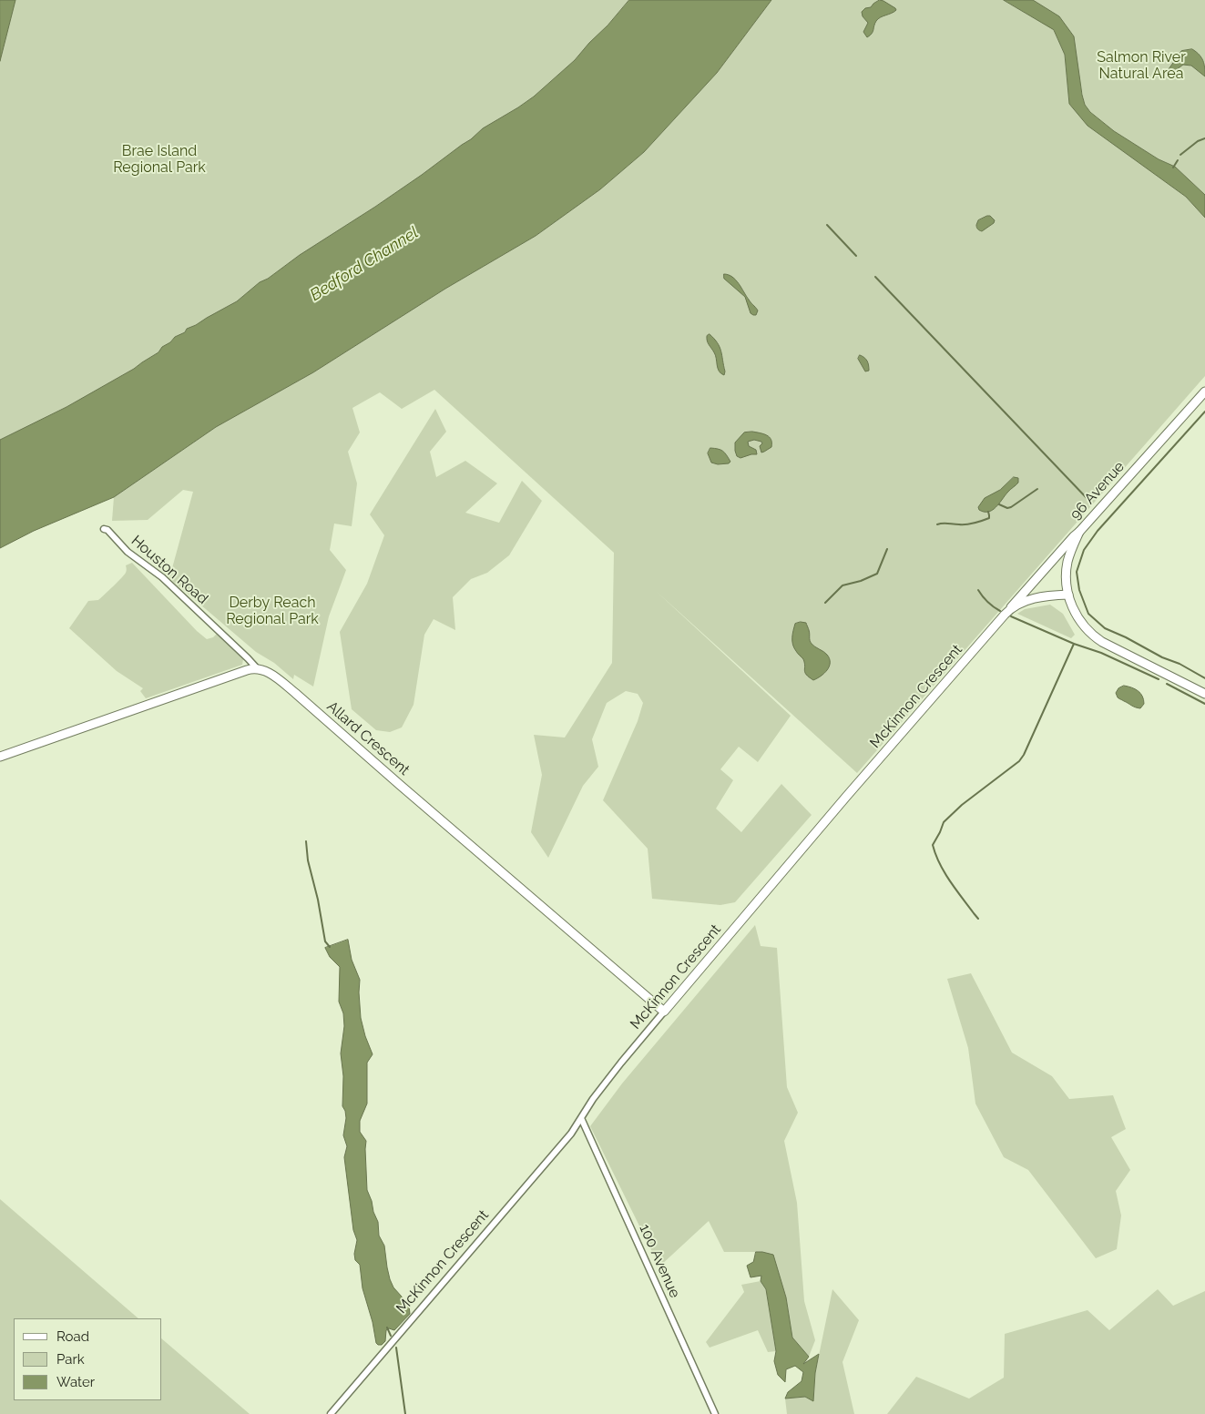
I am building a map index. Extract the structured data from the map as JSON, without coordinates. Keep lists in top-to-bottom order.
{
  "streets": {
    "street": [
      "96 Avenue",
      "Houston Road",
      "McKinnon Crescent",
      "Allard Crescent",
      "100 Avenue"
    ]
  },
  "crossings": [
    ["96 Avenue", "McKinnon Crescent"],
    ["Houston Road", "Allard Crescent"],
    ["McKinnon Crescent", "Allard Crescent"],
    ["McKinnon Crescent", "100 Avenue"]
  ],
  "water": ["Bedford Channel"],
  "parks": ["Salmon River Natural Area", "Brae Island Regional Park", "Derby Reach Regional Park"],
  "legend": ["Road", "Park", "Water"]
}
